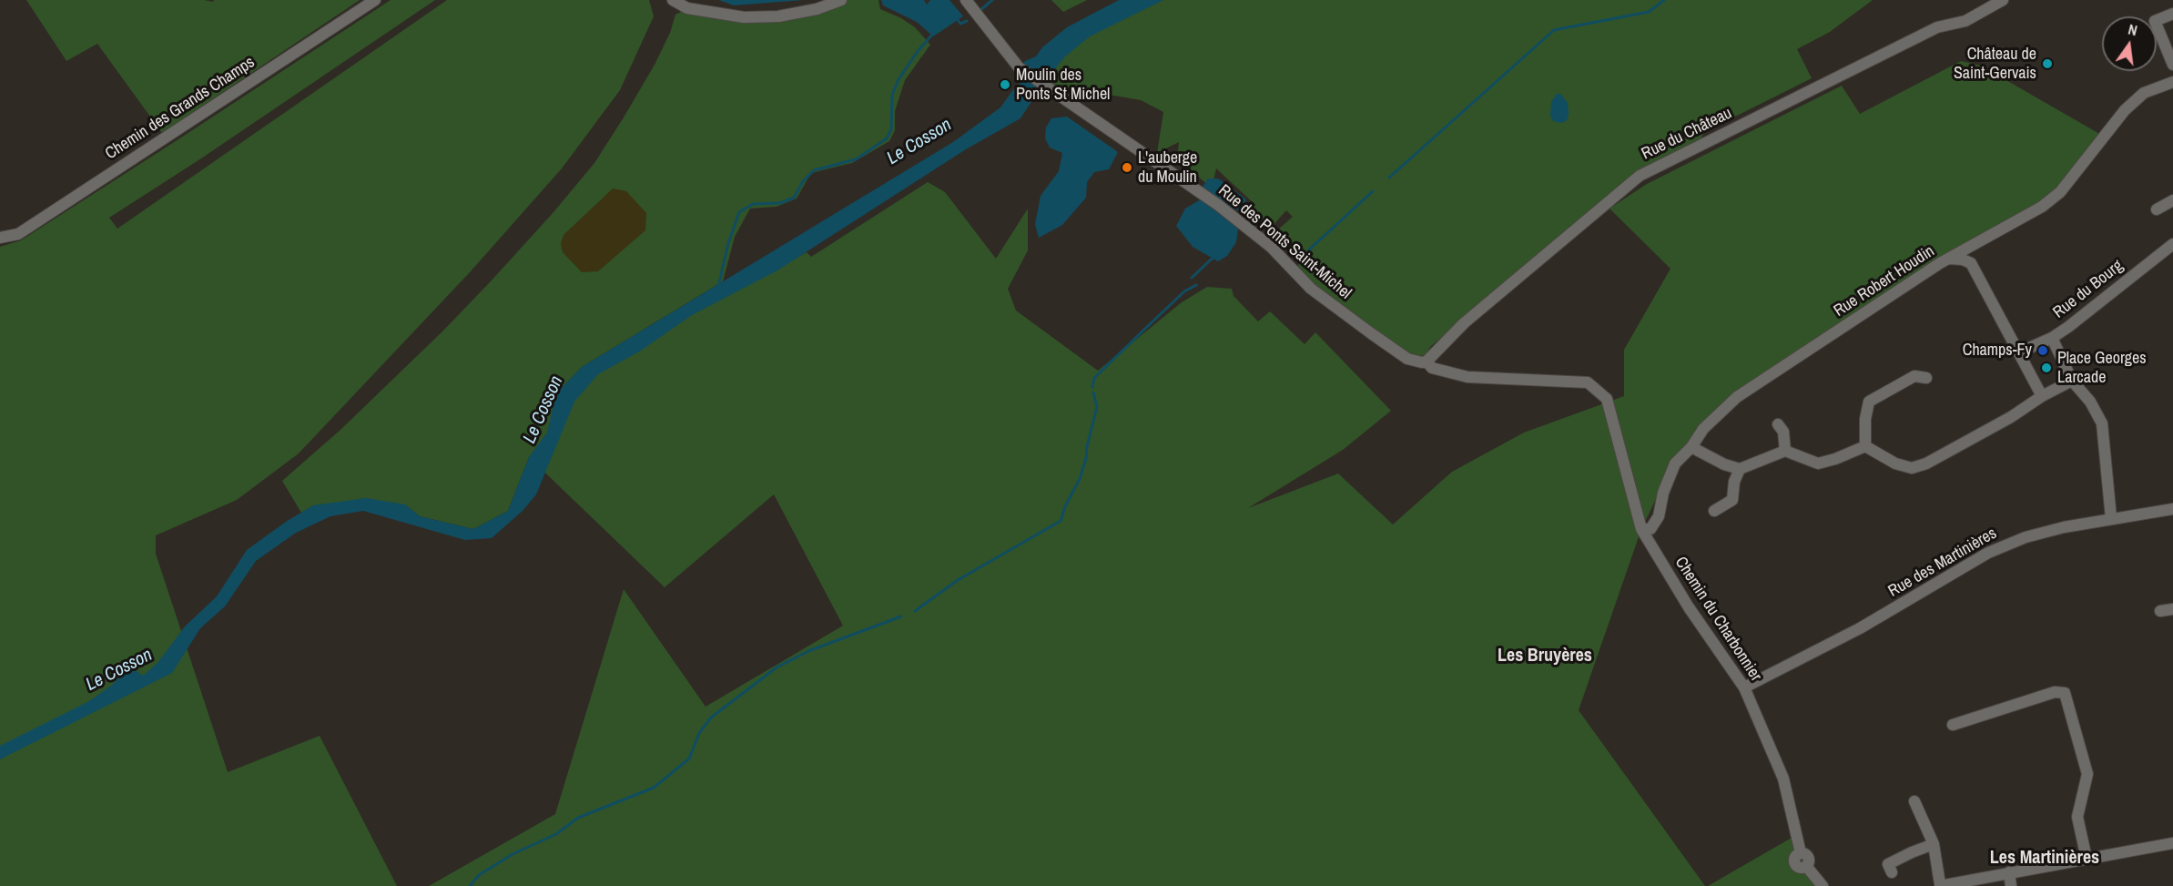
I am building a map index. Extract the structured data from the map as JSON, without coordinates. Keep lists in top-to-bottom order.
{
  "streets": {
    "street": [
      "Chemin des Grands Champs",
      "Rue du Château",
      "Rue des Ponts Saint-Michel",
      "Rue Robert Houdin",
      "Rue du Bourg",
      "Rue des Martinières",
      "Chemin du Charbonnier"
    ]
  },
  "crossings": [
    ["Rue du Château", "Rue des Ponts Saint-Michel"],
    ["Rue des Ponts Saint-Michel", "Rue Robert Houdin"],
    ["Rue des Ponts Saint-Michel", "Chemin du Charbonnier"],
    ["Rue Robert Houdin", "Chemin du Charbonnier"],
    ["Rue des Martinières", "Chemin du Charbonnier"]
  ],
  "districts": ["Les Bruyères", "Les Martinières"],
  "water": ["Le Cosson"],
  "places": [
    "Château de Saint-Gervais",
    "Moulin des Ponts St Michel",
    "L'auberge du Moulin",
    "Champs-Fy",
    "Place Georges Larcade"
  ],
  "north": "top"
}
